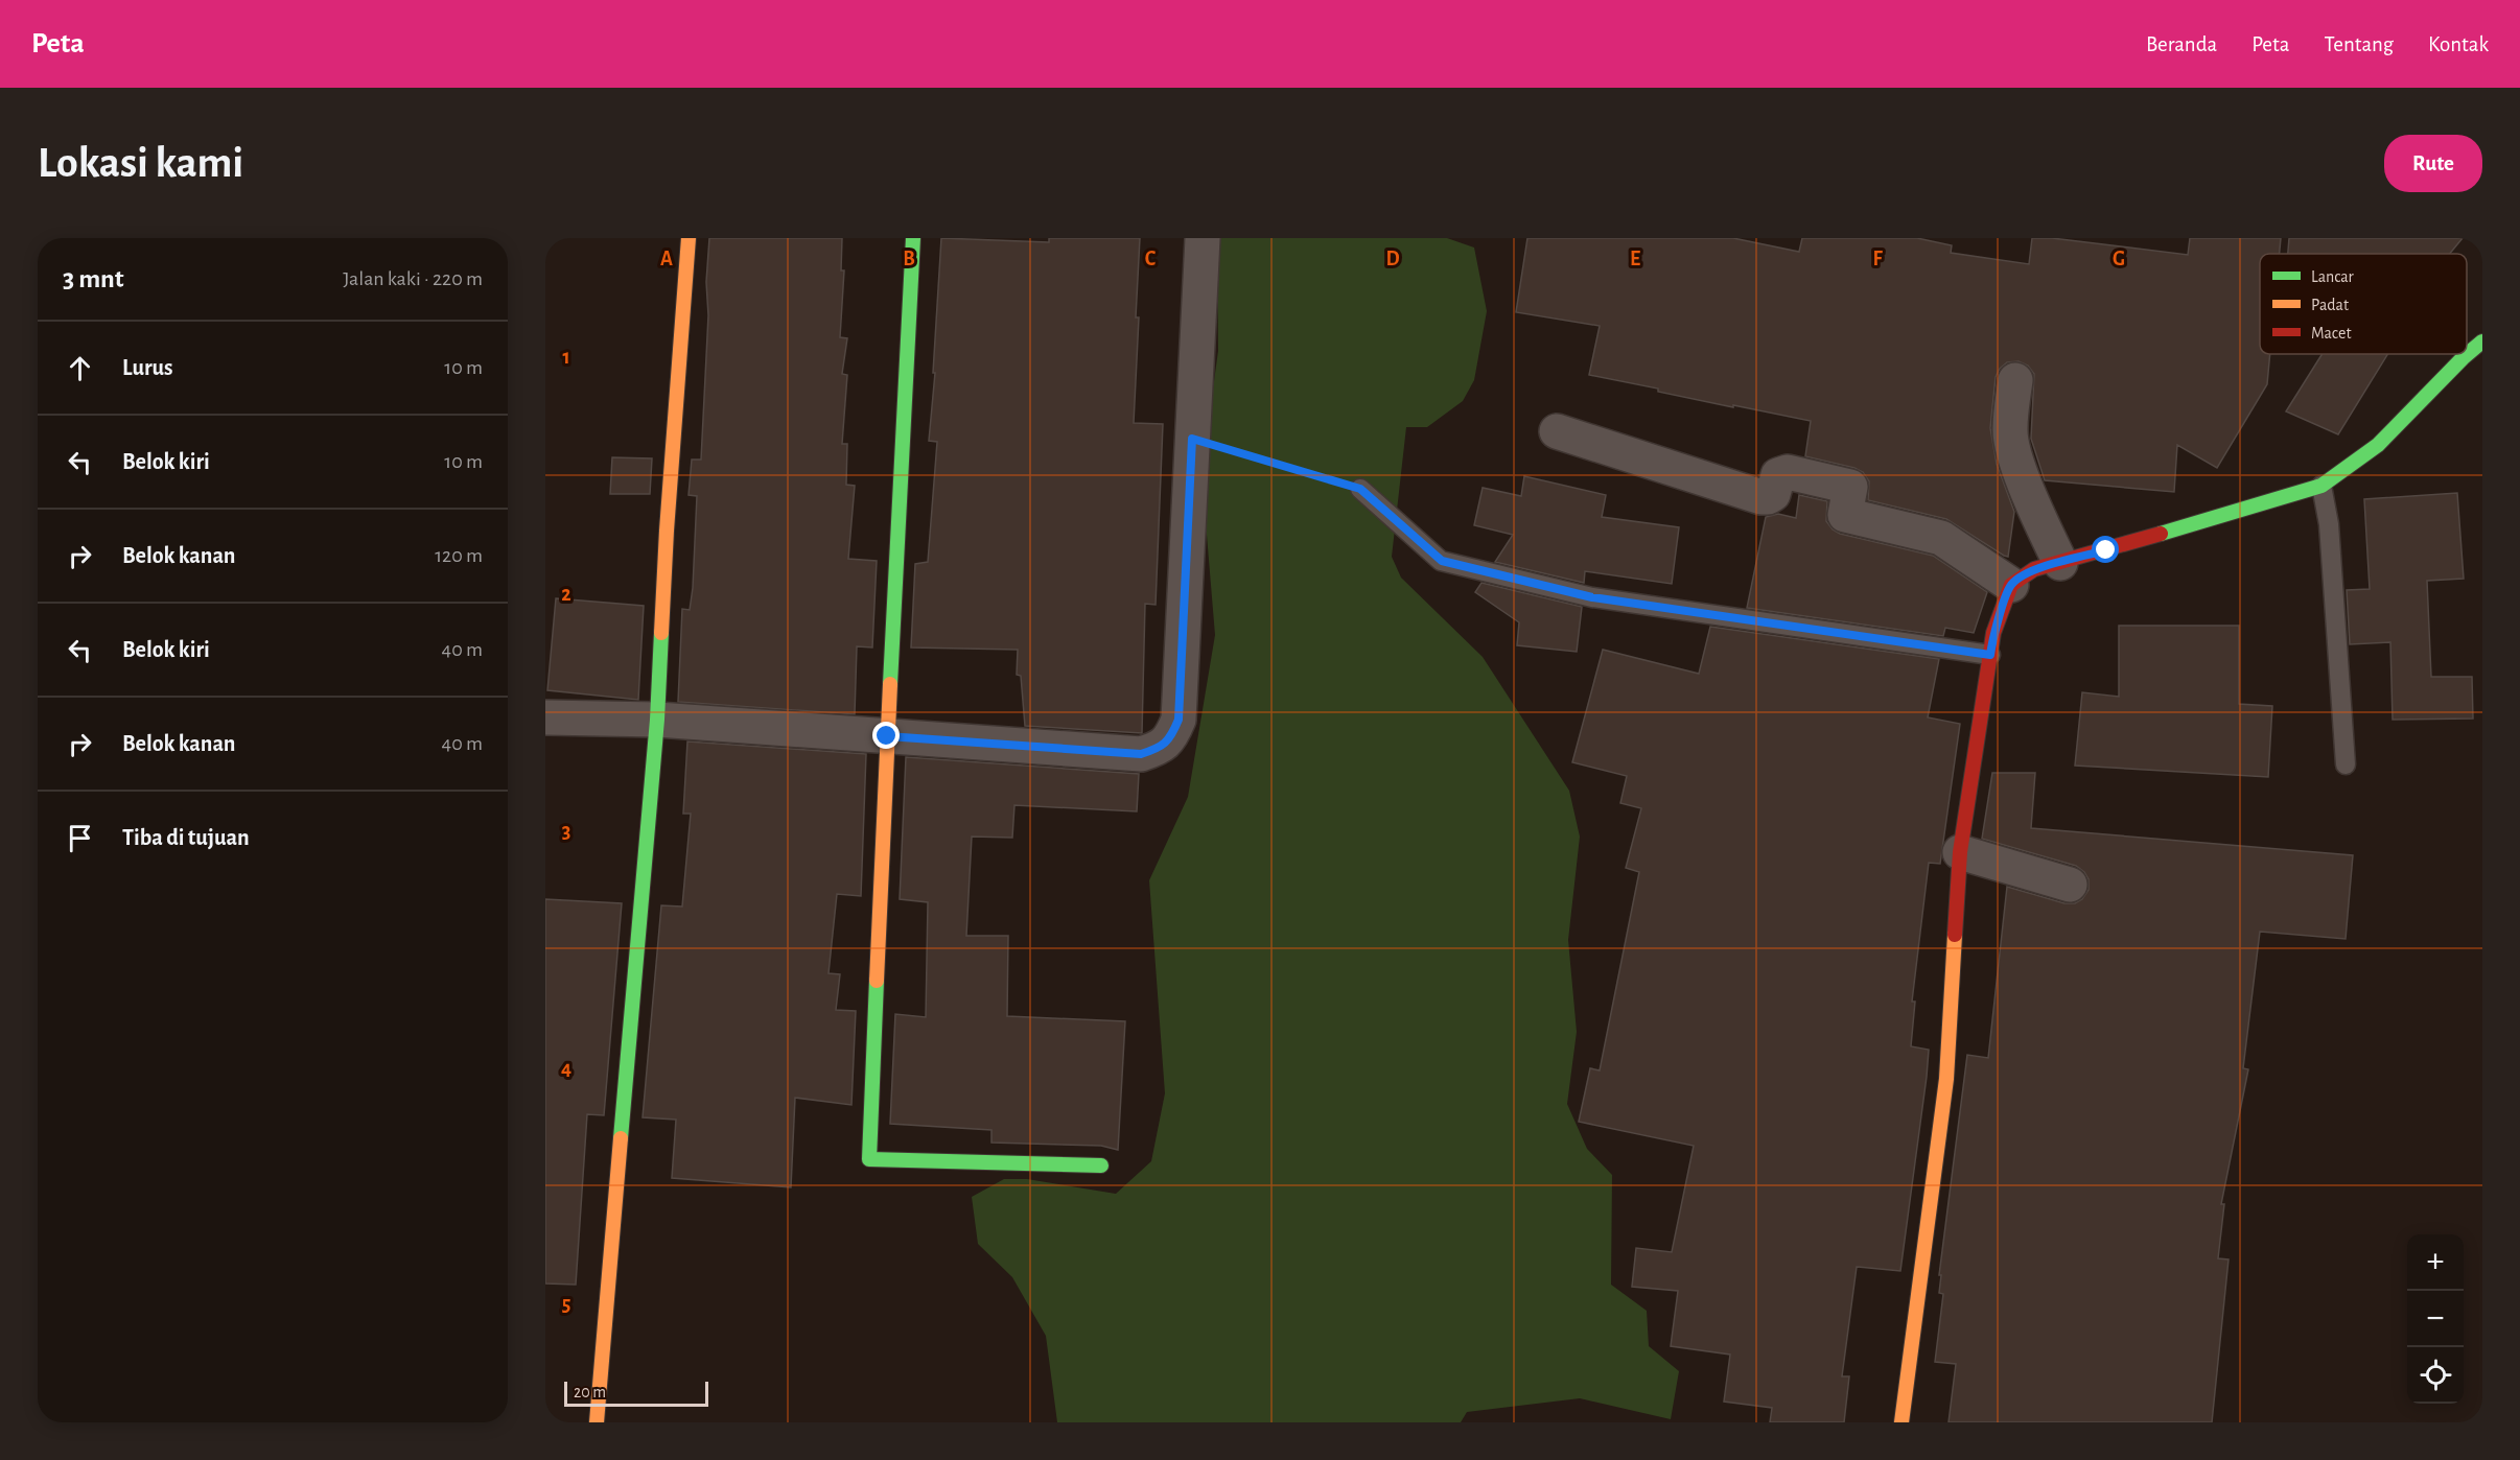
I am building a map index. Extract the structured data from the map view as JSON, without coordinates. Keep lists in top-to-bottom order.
{
  "legend": ["Lancar", "Padat", "Macet"],
  "scale_bar": "20 m",
  "page": {
    "header": "Peta",
    "nav": [
      "Beranda",
      "Peta",
      "Tentang",
      "Kontak"
    ],
    "buttons": "Rute",
    "title": "Lokasi kami",
    "heading": ["3 mnt", "Jalan kaki · 220 m"],
    "list": [
      ["Lurus", "10 m"],
      ["Belok kiri", "10 m"],
      ["Belok kanan", "120 m"],
      ["Belok kiri", "40 m"],
      ["Belok kanan", "40 m"],
      "Tiba di tujuan"
    ],
    "map_buttons": ["+", "−"],
    "scale": "20 m"
  },
  "grid": {
    "columns": [
      "A",
      "B",
      "C",
      "D",
      "E",
      "F",
      "G"
    ],
    "rows": [
      "1",
      "2",
      "3",
      "4",
      "5"
    ]
  }
}
